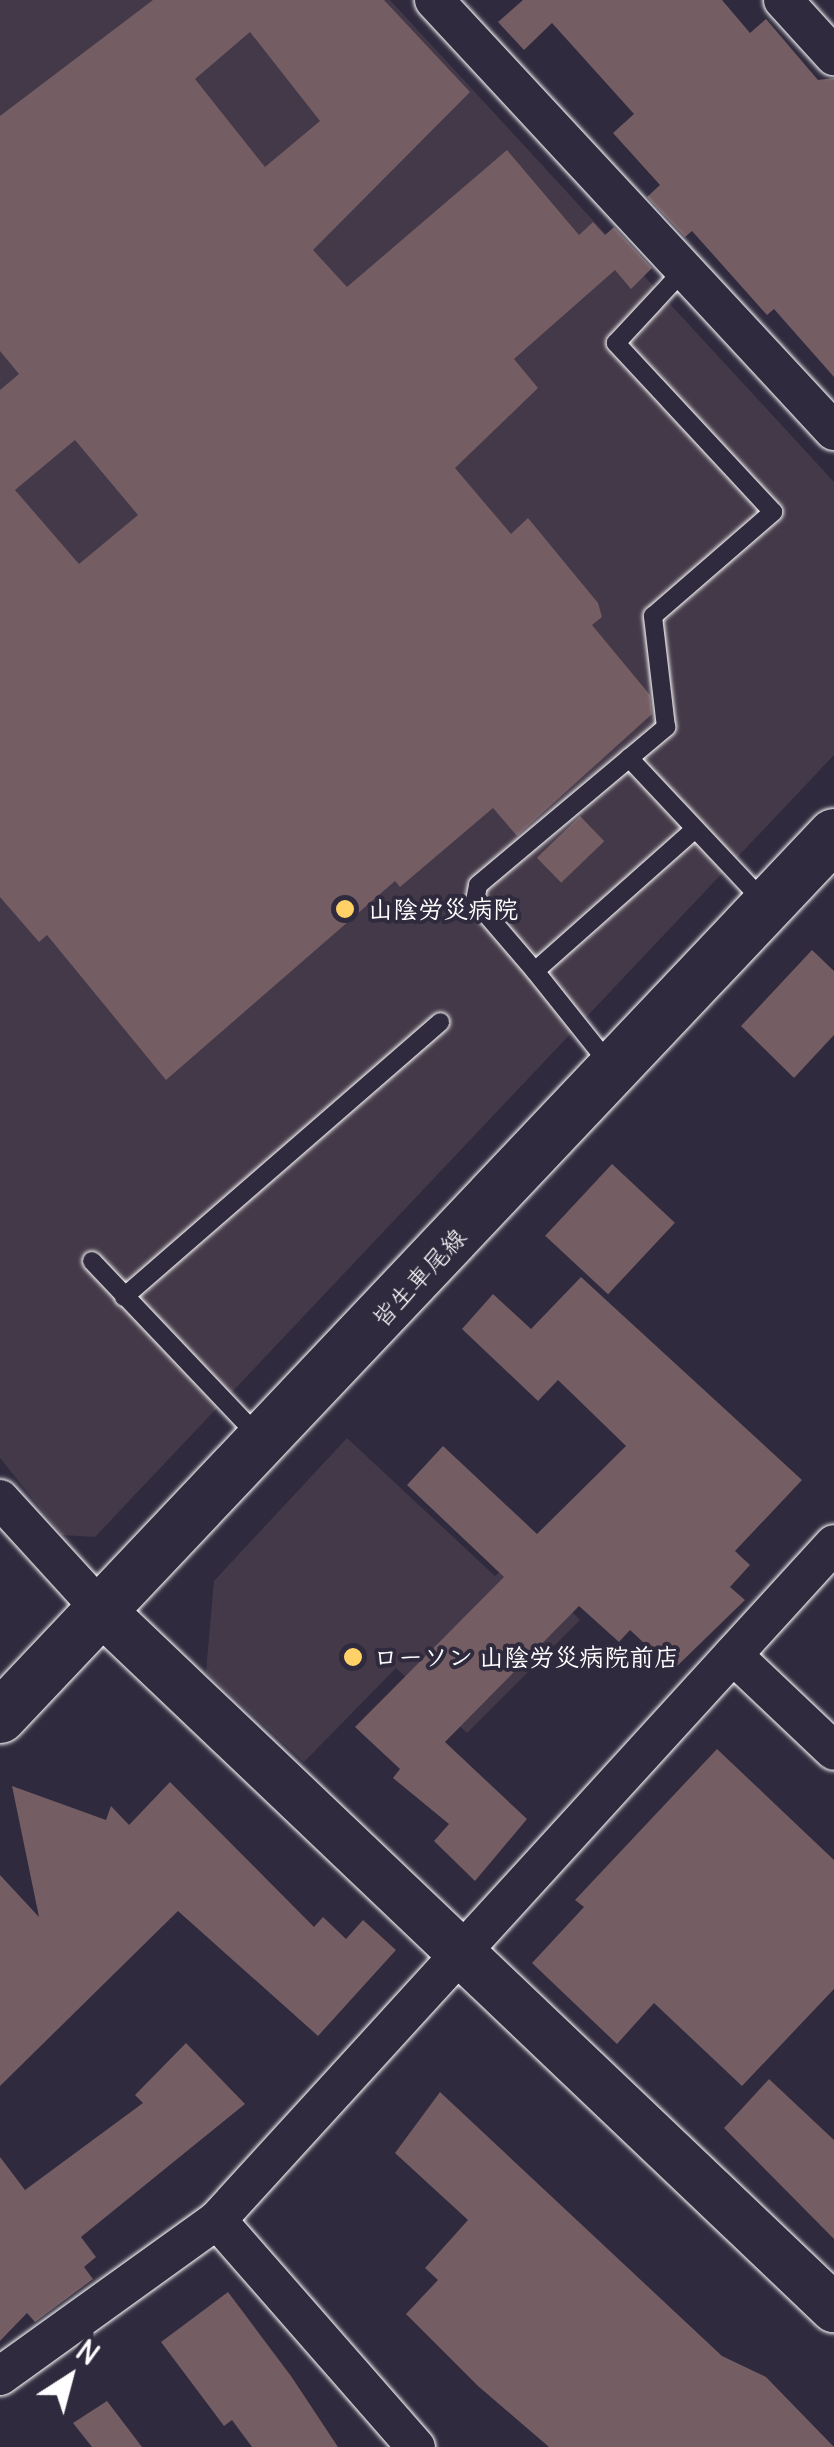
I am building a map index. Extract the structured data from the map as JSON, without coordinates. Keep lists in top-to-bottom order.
{
  "streets": {
    "main road": ["皆生車尾線"]
  },
  "places": ["山陰労災病院", "ローソン 山陰労災病院前店"],
  "north": "top right"
}
